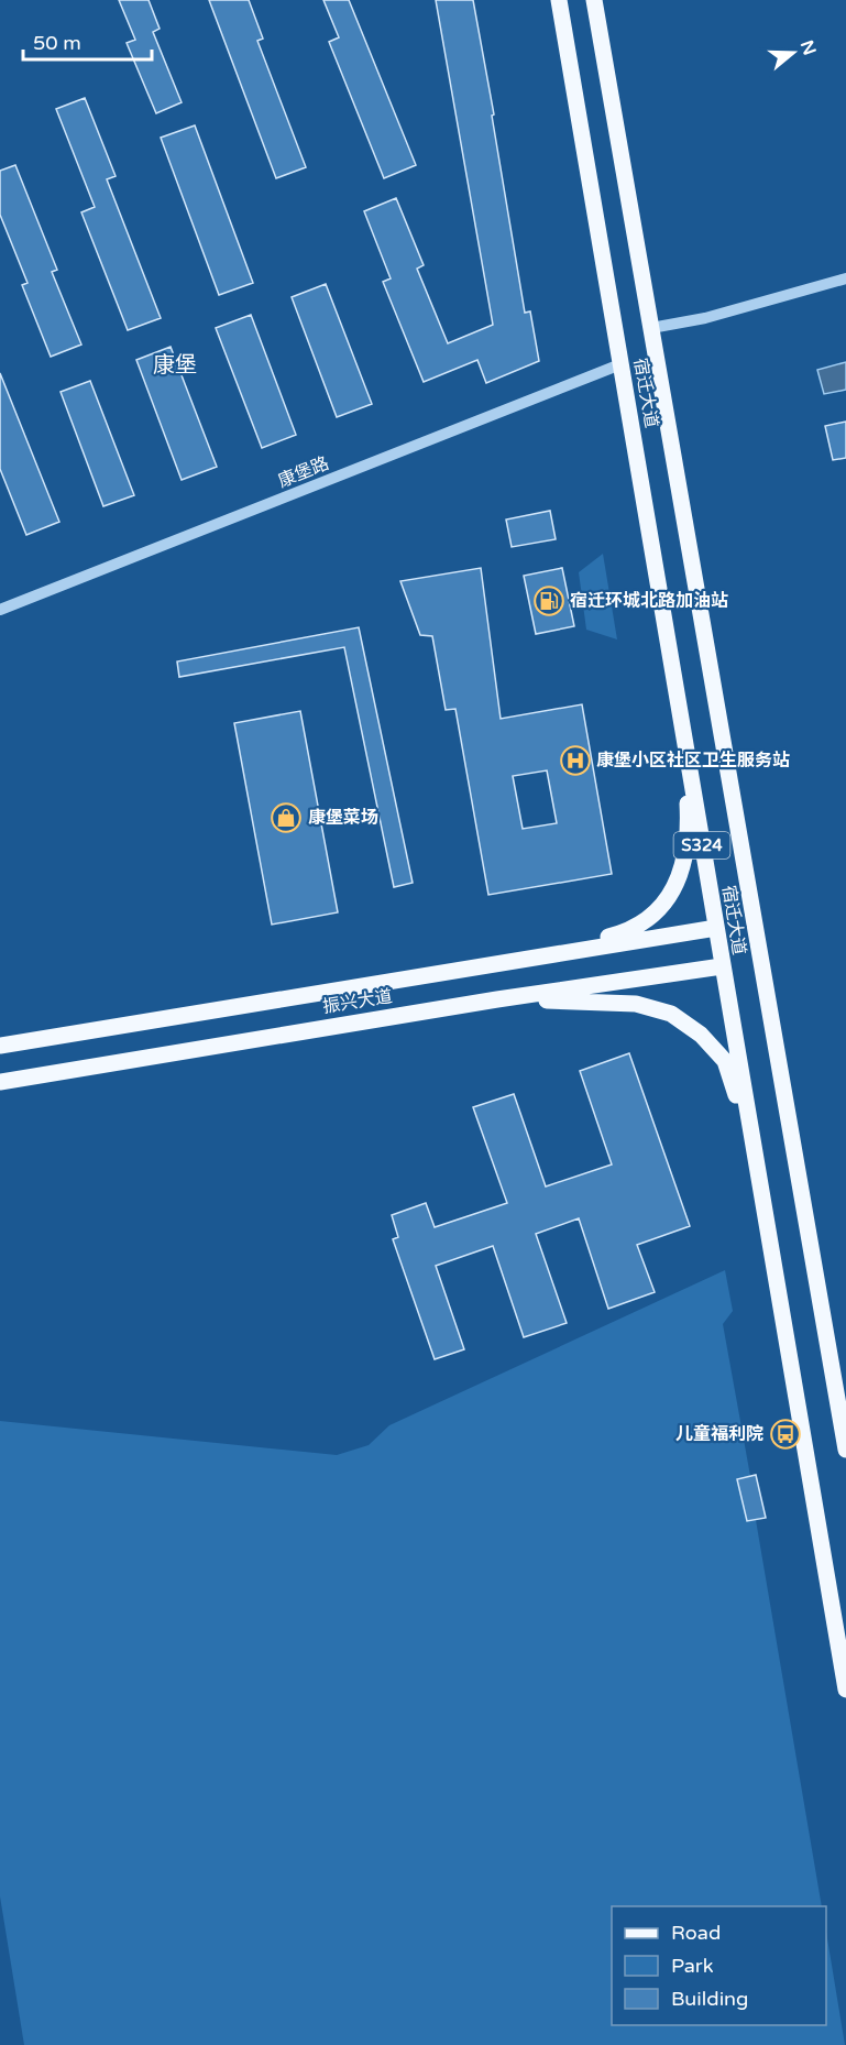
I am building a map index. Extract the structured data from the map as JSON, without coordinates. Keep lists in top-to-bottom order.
{
  "streets": {
    "main road": ["宿迁大道", "S324", "振兴大道"],
    "street": ["康堡路"]
  },
  "crossings": [
    ["宿迁大道", "康堡路"],
    ["宿迁大道", "振兴大道"]
  ],
  "districts": ["康堡"],
  "places": {
    "fuel station": ["宿迁环城北路加油站"],
    "hospital": ["康堡小区社区卫生服务站"],
    "shop": ["康堡菜场"],
    "bus stop": ["儿童福利院"]
  },
  "legend": ["Road", "Park", "Building"],
  "scale_bar": "50 m",
  "north": "right"
}
